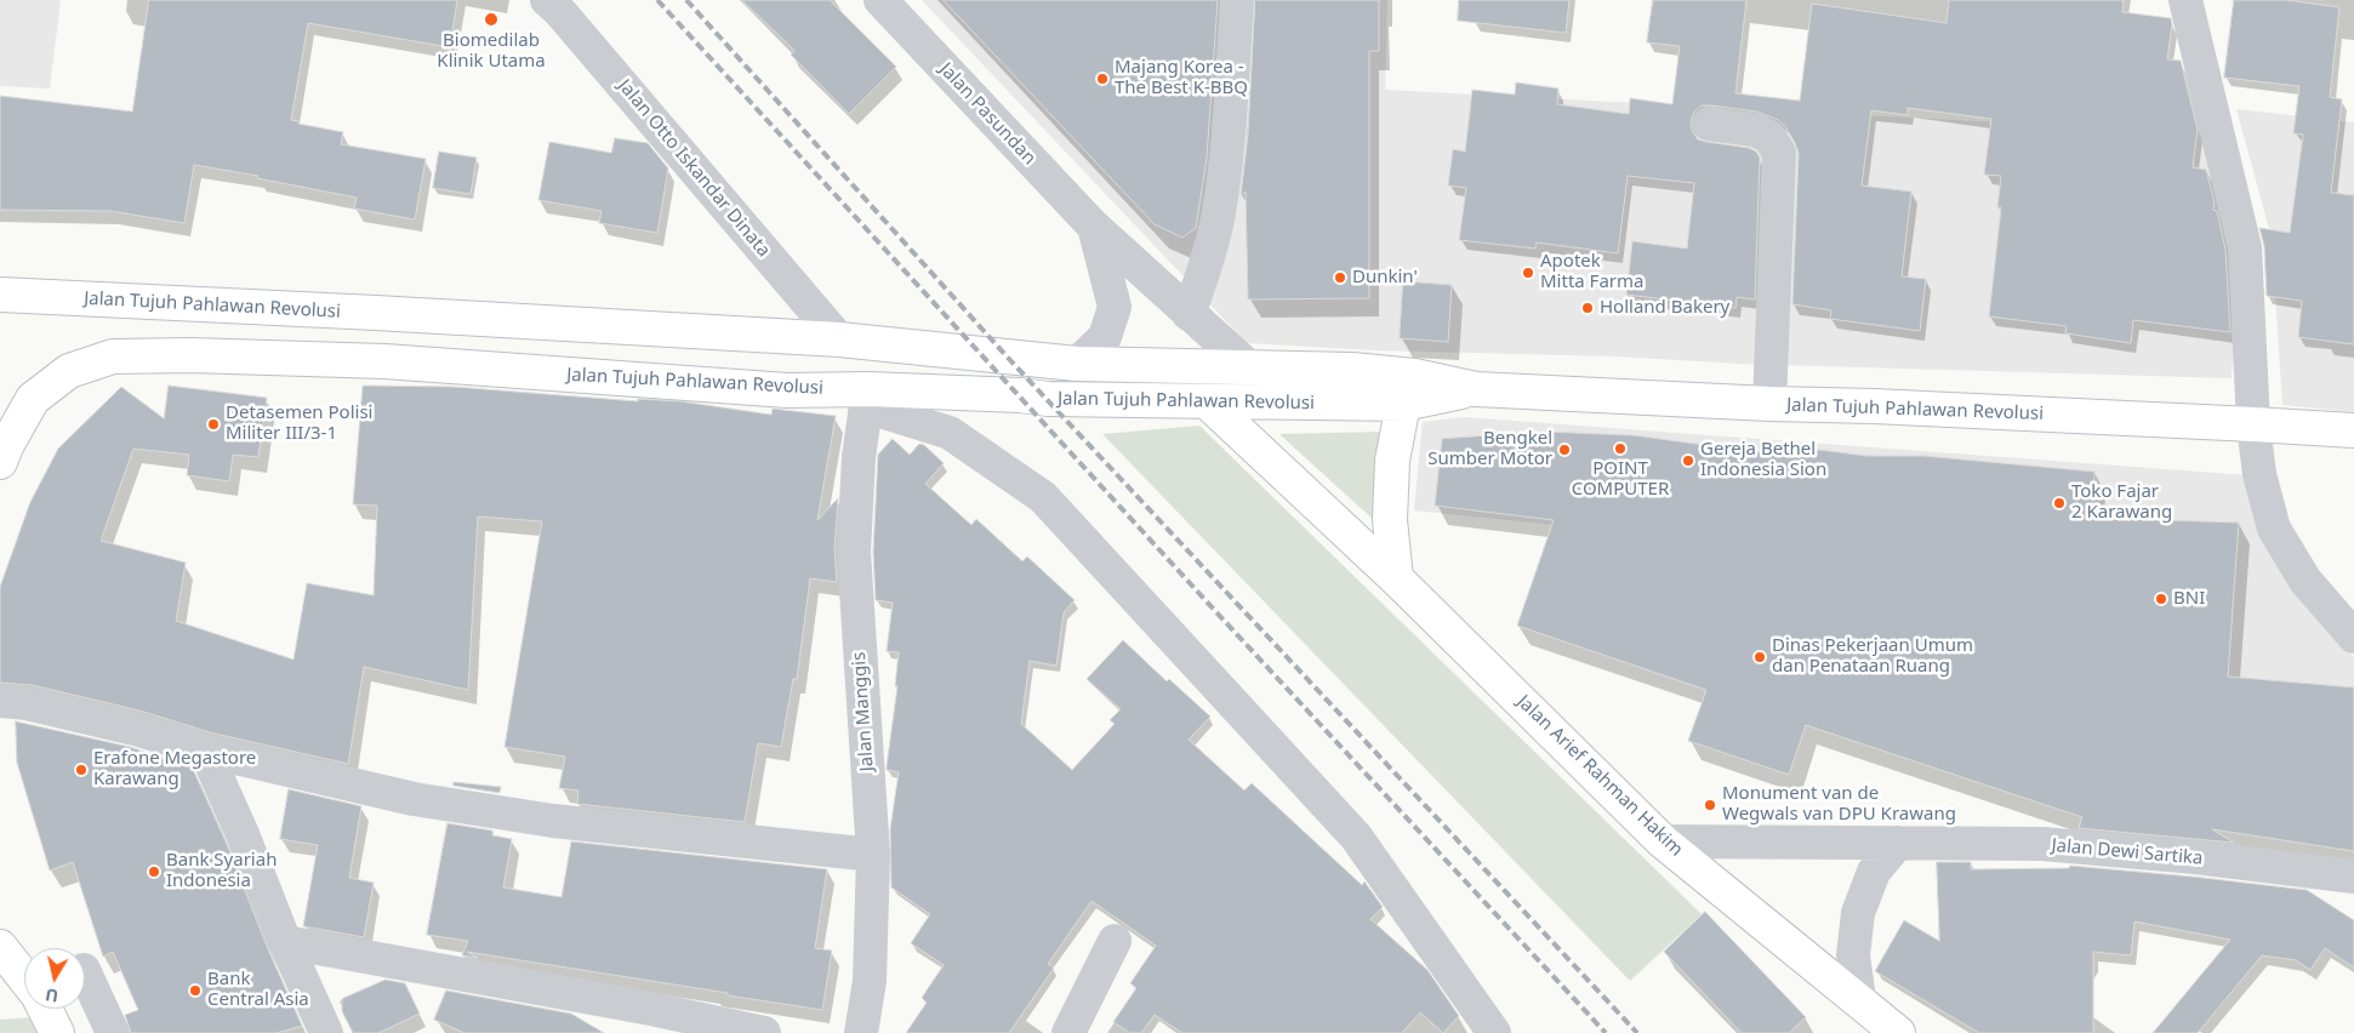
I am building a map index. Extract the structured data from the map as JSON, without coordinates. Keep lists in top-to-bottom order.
{
  "streets": {
    "main road": ["Jalan Tujuh Pahlawan Revolusi", "Jalan Arief Rahman Hakim"],
    "street": [
      "Jalan Pasundan",
      "Jalan Otto Iskandar Dinata",
      "Jalan Manggis",
      "Jalan Dewi Sartika"
    ]
  },
  "crossings": [
    ["Jalan Pasundan", "Jalan Tujuh Pahlawan Revolusi"],
    ["Jalan Otto Iskandar Dinata", "Jalan Tujuh Pahlawan Revolusi"],
    ["Jalan Tujuh Pahlawan Revolusi", "Jalan Manggis"],
    ["Jalan Tujuh Pahlawan Revolusi", "Jalan Arief Rahman Hakim"],
    ["Jalan Arief Rahman Hakim", "Jalan Dewi Sartika"]
  ],
  "places": [
    "Biomedilab Klinik Utama",
    "Majang Korea - The Best K-BBQ",
    "Apotek Mitta Farma",
    "Dunkin'",
    "Holland Bakery",
    "Detasemen Polisi Militer III/3-1",
    "POINT COMPUTER",
    "Bengkel Sumber Motor",
    "Gereja Bethel Indonesia Sion",
    "Toko Fajar 2 Karawang",
    "BNI",
    "Dinas Pekerjaan Umum dan Penataan Ruang",
    "Erafone Megastore Karawang",
    "Monument van de Wegwals van DPU Krawang",
    "Bank Syariah Indonesia",
    "Bank Central Asia"
  ],
  "north": "bottom"
}
